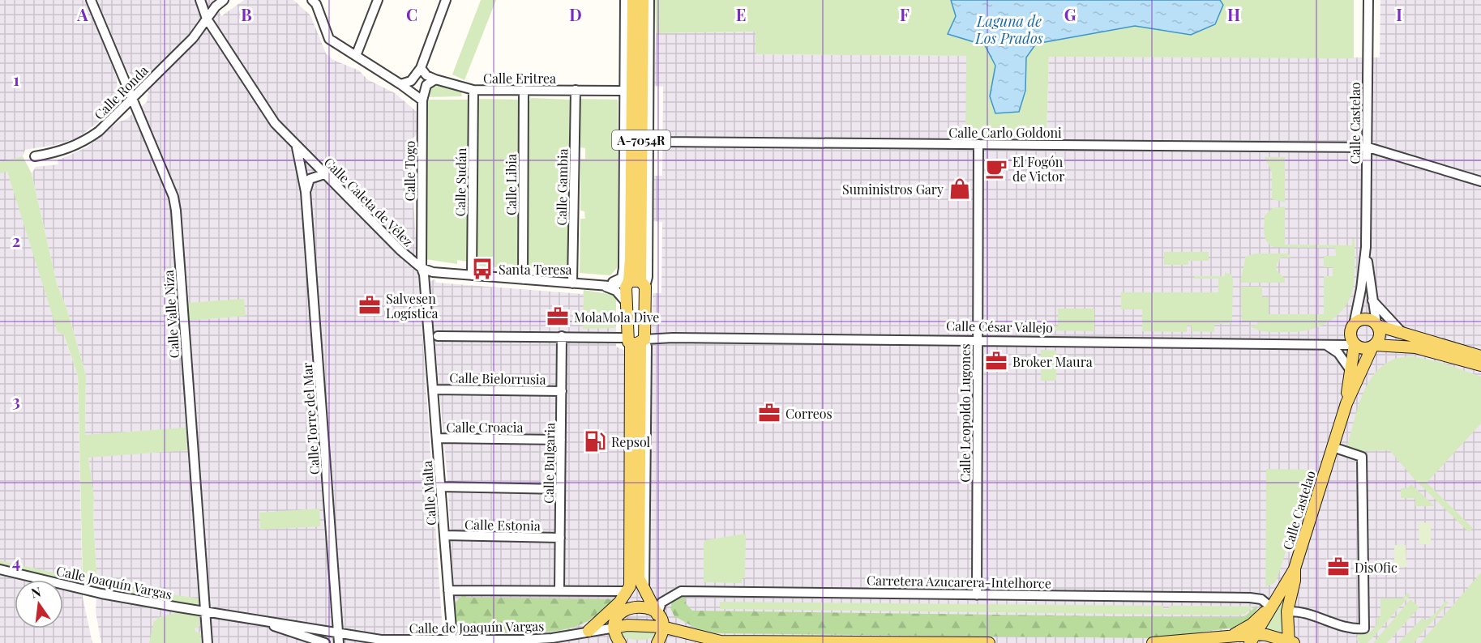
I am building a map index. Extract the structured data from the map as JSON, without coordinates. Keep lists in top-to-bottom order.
{
  "streets": {
    "main road": ["Calle Castelao", "A-7054R"],
    "street": [
      "Calle Eritrea",
      "Calle Ronda",
      "Calle Carlo Goldoni",
      "Calle Togo",
      "Calle Sudán",
      "Calle Libia",
      "Calle Gambia",
      "Calle Caleta de Vélez",
      "Calle Valle Niza",
      "Calle César Vallejo",
      "Calle Bielorrusia",
      "Calle Leopoldo Lugones",
      "Calle Torre del Mar",
      "Calle Croacia",
      "Calle Bulgaria",
      "Calle Malta",
      "Calle Estonia",
      "Carretera Azucarera-Intelhorce",
      "Calle Joaquín Vargas",
      "Calle de Joaquín Vargas"
    ]
  },
  "crossings": [
    ["Calle Eritrea", "Calle Sudán"],
    ["Calle Eritrea", "Calle Libia"],
    ["Calle Eritrea", "Calle Gambia"],
    ["Calle Ronda", "Calle Caleta de Vélez"],
    ["Calle Ronda", "Calle Valle Niza"],
    ["Calle Castelao", "Calle Carlo Goldoni"],
    ["Calle Castelao", "Calle César Vallejo"],
    ["Calle Castelao", "Carretera Azucarera-Intelhorce"],
    ["Calle Carlo Goldoni", "Calle Leopoldo Lugones"],
    ["A-7054R", "Calle César Vallejo"],
    ["Calle Togo", "Calle Caleta de Vélez"],
    ["Calle Togo", "Calle Malta"],
    ["Calle Caleta de Vélez", "Calle Torre del Mar"],
    ["Calle Caleta de Vélez", "Calle Malta"],
    ["Calle Valle Niza", "Calle Joaquín Vargas"],
    ["Calle César Vallejo", "Calle Leopoldo Lugones"],
    ["Calle César Vallejo", "Calle Bulgaria"],
    ["Calle Bielorrusia", "Calle Bulgaria"],
    ["Calle Bielorrusia", "Calle Malta"],
    ["Calle Leopoldo Lugones", "Carretera Azucarera-Intelhorce"],
    ["Calle Torre del Mar", "Calle Joaquín Vargas"],
    ["Calle Torre del Mar", "Calle de Joaquín Vargas"],
    ["Calle Croacia", "Calle Bulgaria"],
    ["Calle Croacia", "Calle Malta"],
    ["Calle Bulgaria", "Calle Estonia"],
    ["Calle Malta", "Calle Estonia"],
    ["Calle Malta", "Calle de Joaquín Vargas"],
    ["Calle Joaquín Vargas", "Calle de Joaquín Vargas"]
  ],
  "water": ["Laguna de Los Prados"],
  "places": {
    "cafe": ["El Fogón de Victor"],
    "shop": ["Suministros Gary"],
    "bus stop": ["Santa Teresa"],
    "office": [
      "Salvesen Logística",
      "MolaMola Dive",
      "Broker Maura",
      "Correos",
      "DisOfic"
    ],
    "fuel station": ["Repsol"]
  },
  "north": "top",
  "grid": {
    "columns": [
      "A",
      "B",
      "C",
      "D",
      "E",
      "F",
      "G",
      "H",
      "I"
    ],
    "rows": [
      "1",
      "2",
      "3",
      "4"
    ]
  }
}
